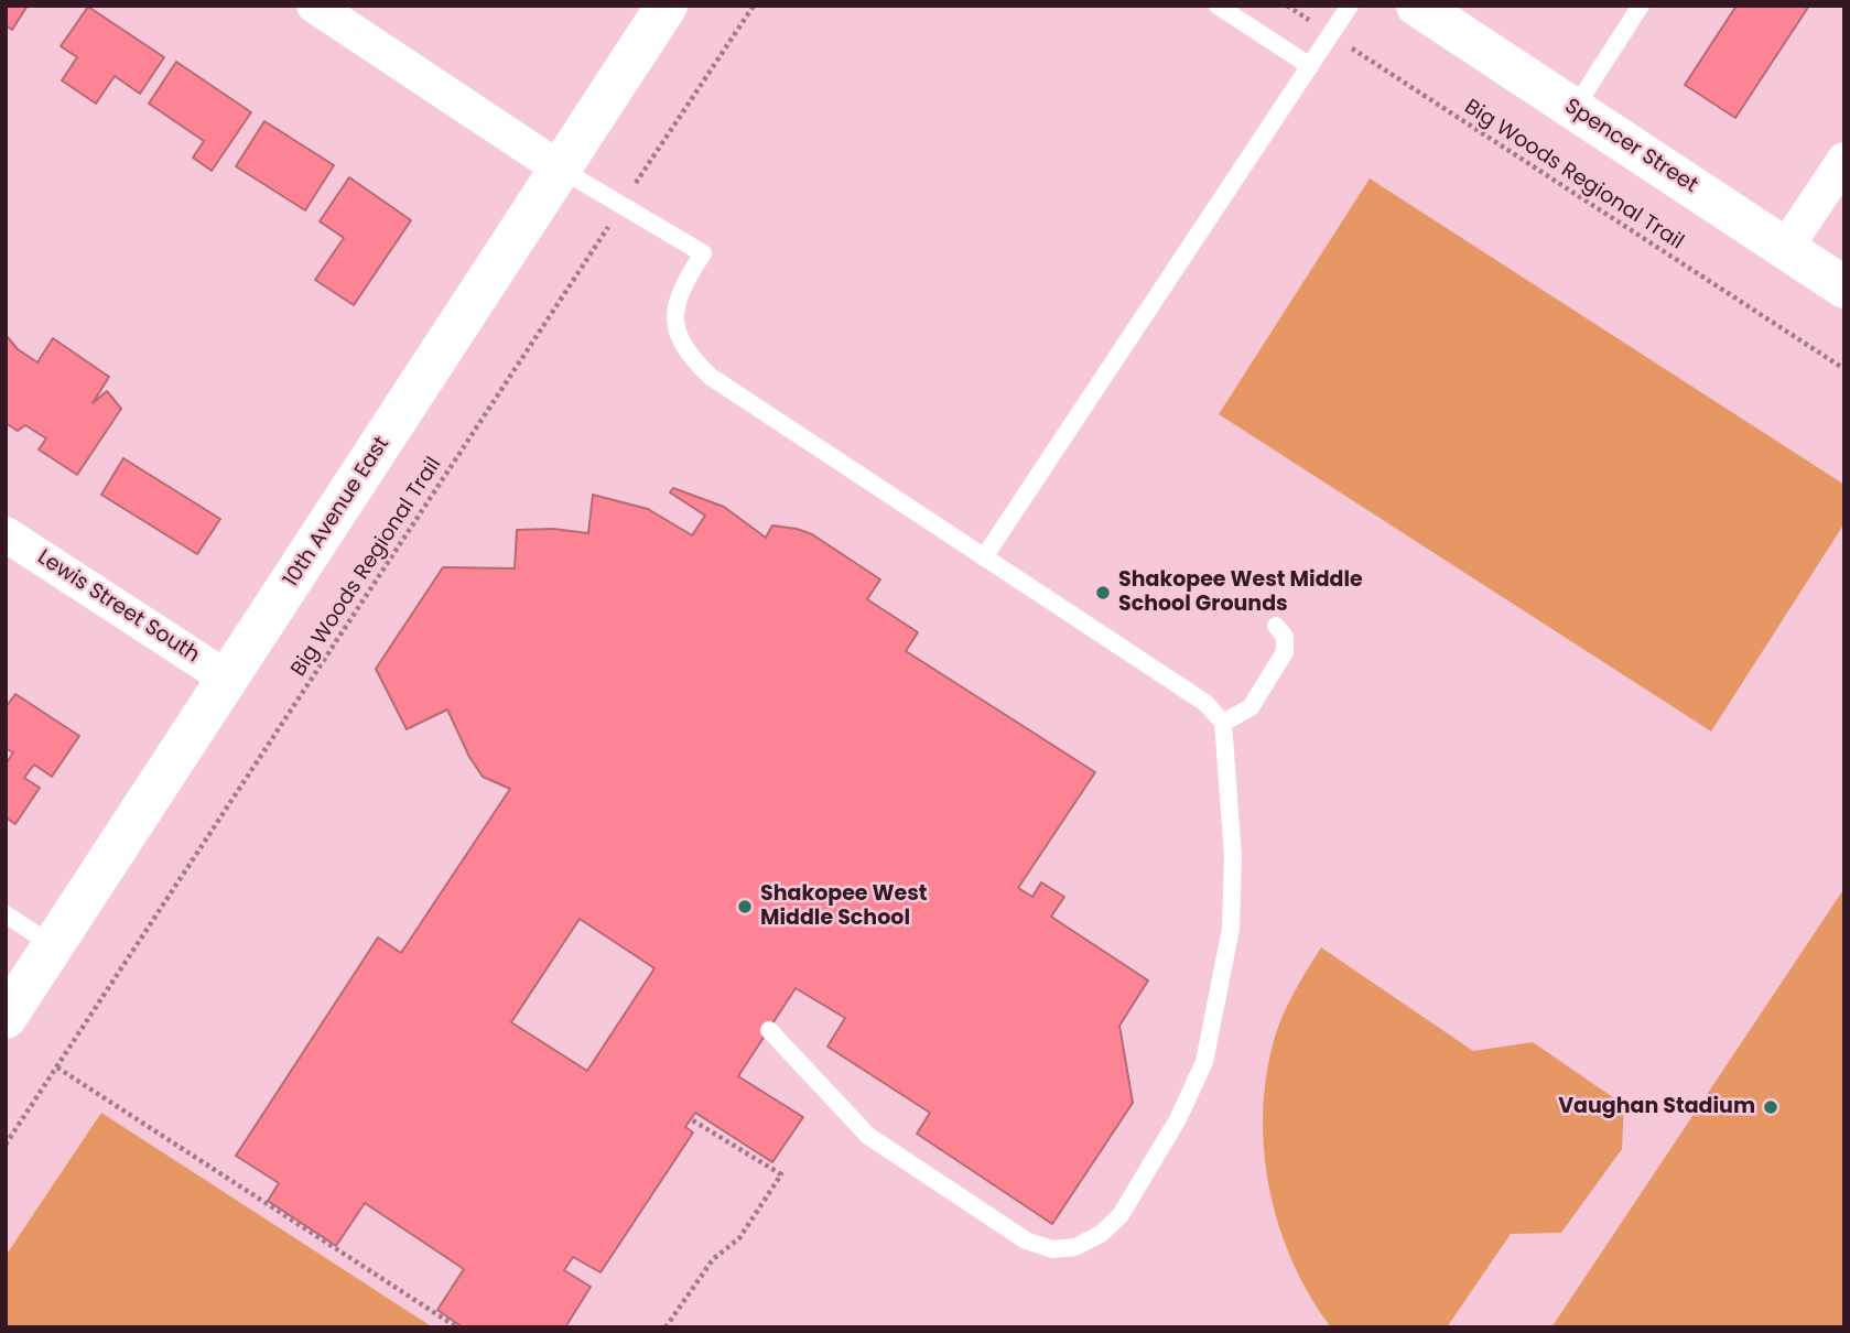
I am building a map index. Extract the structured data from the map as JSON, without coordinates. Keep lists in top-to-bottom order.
{
  "streets": {
    "main road": ["Spencer Street", "10th Avenue East"],
    "street": ["Lewis Street South"],
    "path": ["Big Woods Regional Trail"]
  },
  "crossings": [
    ["10th Avenue East", "Lewis Street South"]
  ],
  "places": ["Shakopee West Middle School Grounds", "Shakopee West Middle School", "Vaughan Stadium"]
}
